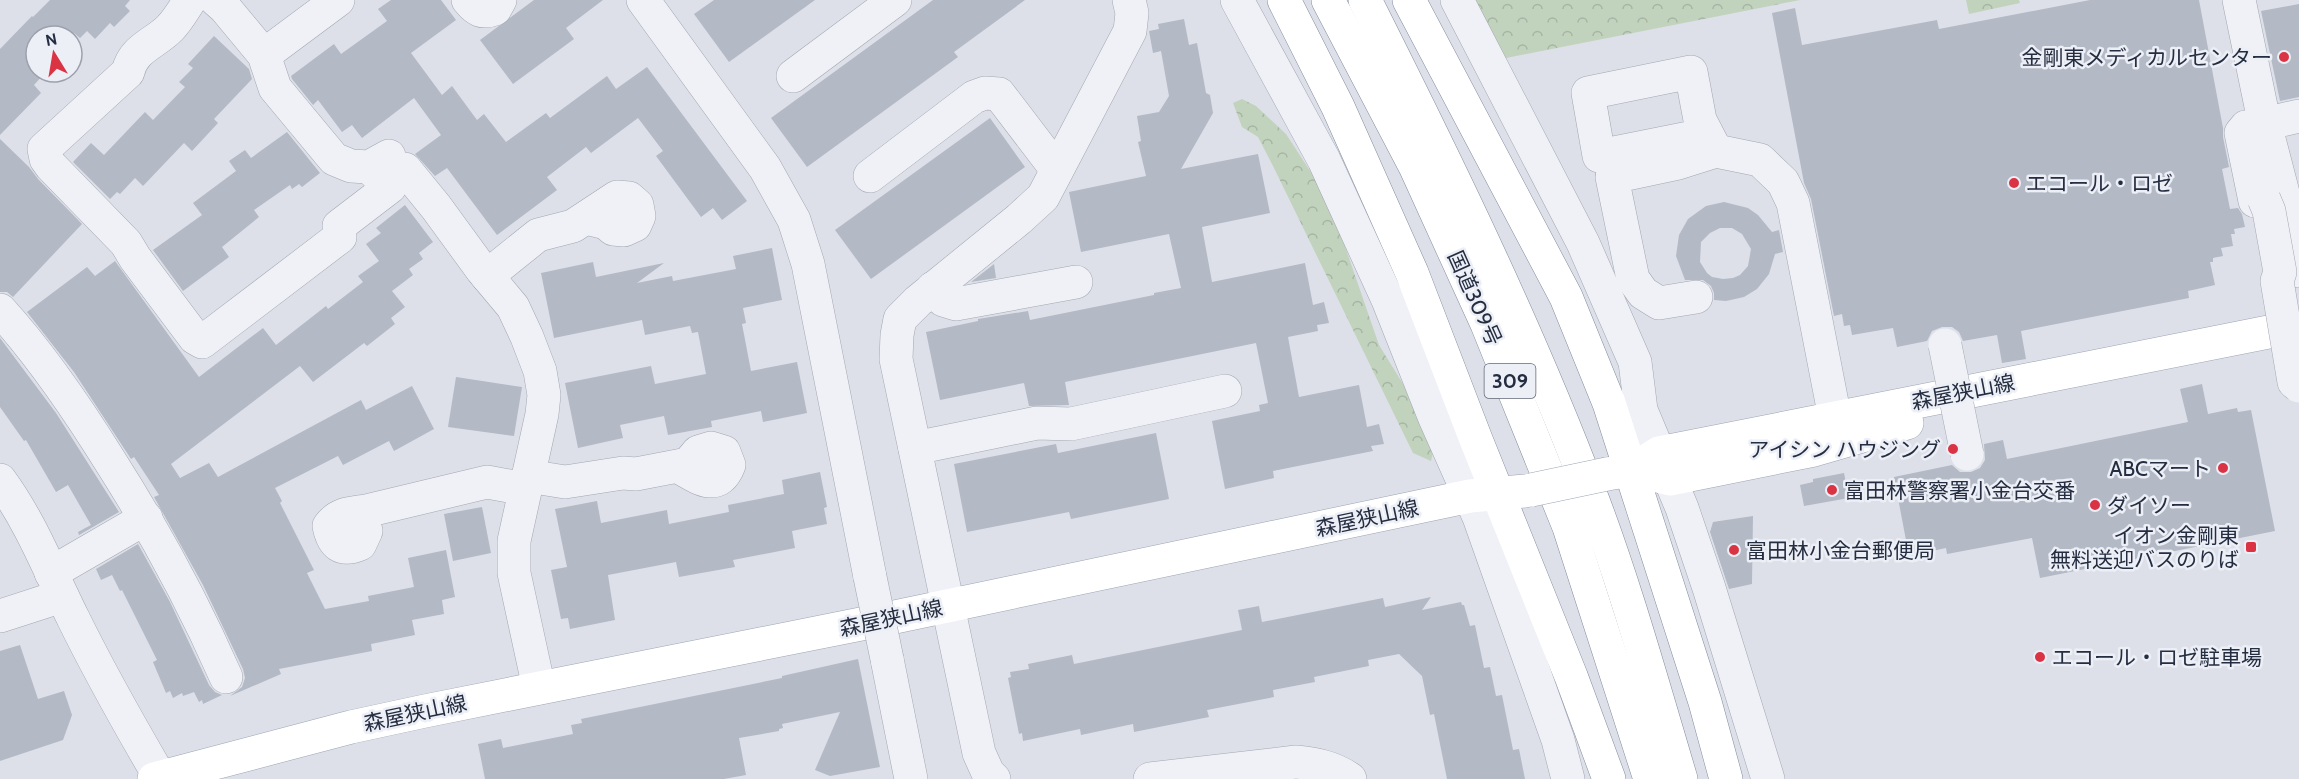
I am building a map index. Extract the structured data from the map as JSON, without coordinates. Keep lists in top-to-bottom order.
{
  "streets": {
    "main road": ["国道309号", "309", "森屋狭山線"]
  },
  "crossings": [
    ["309", "森屋狭山線"]
  ],
  "places": {
    "other": [
      "金剛東メディカルセンター",
      "エコール・ロゼ",
      "アイシン ハウジング",
      "ABCマート",
      "富田林警察署小金台交番",
      "ダイソー",
      "富田林小金台郵便局",
      "エコール・ロゼ駐車場"
    ],
    "transit": ["イオン金剛東 無料送迎バスのりば"]
  },
  "north": "top"
}
